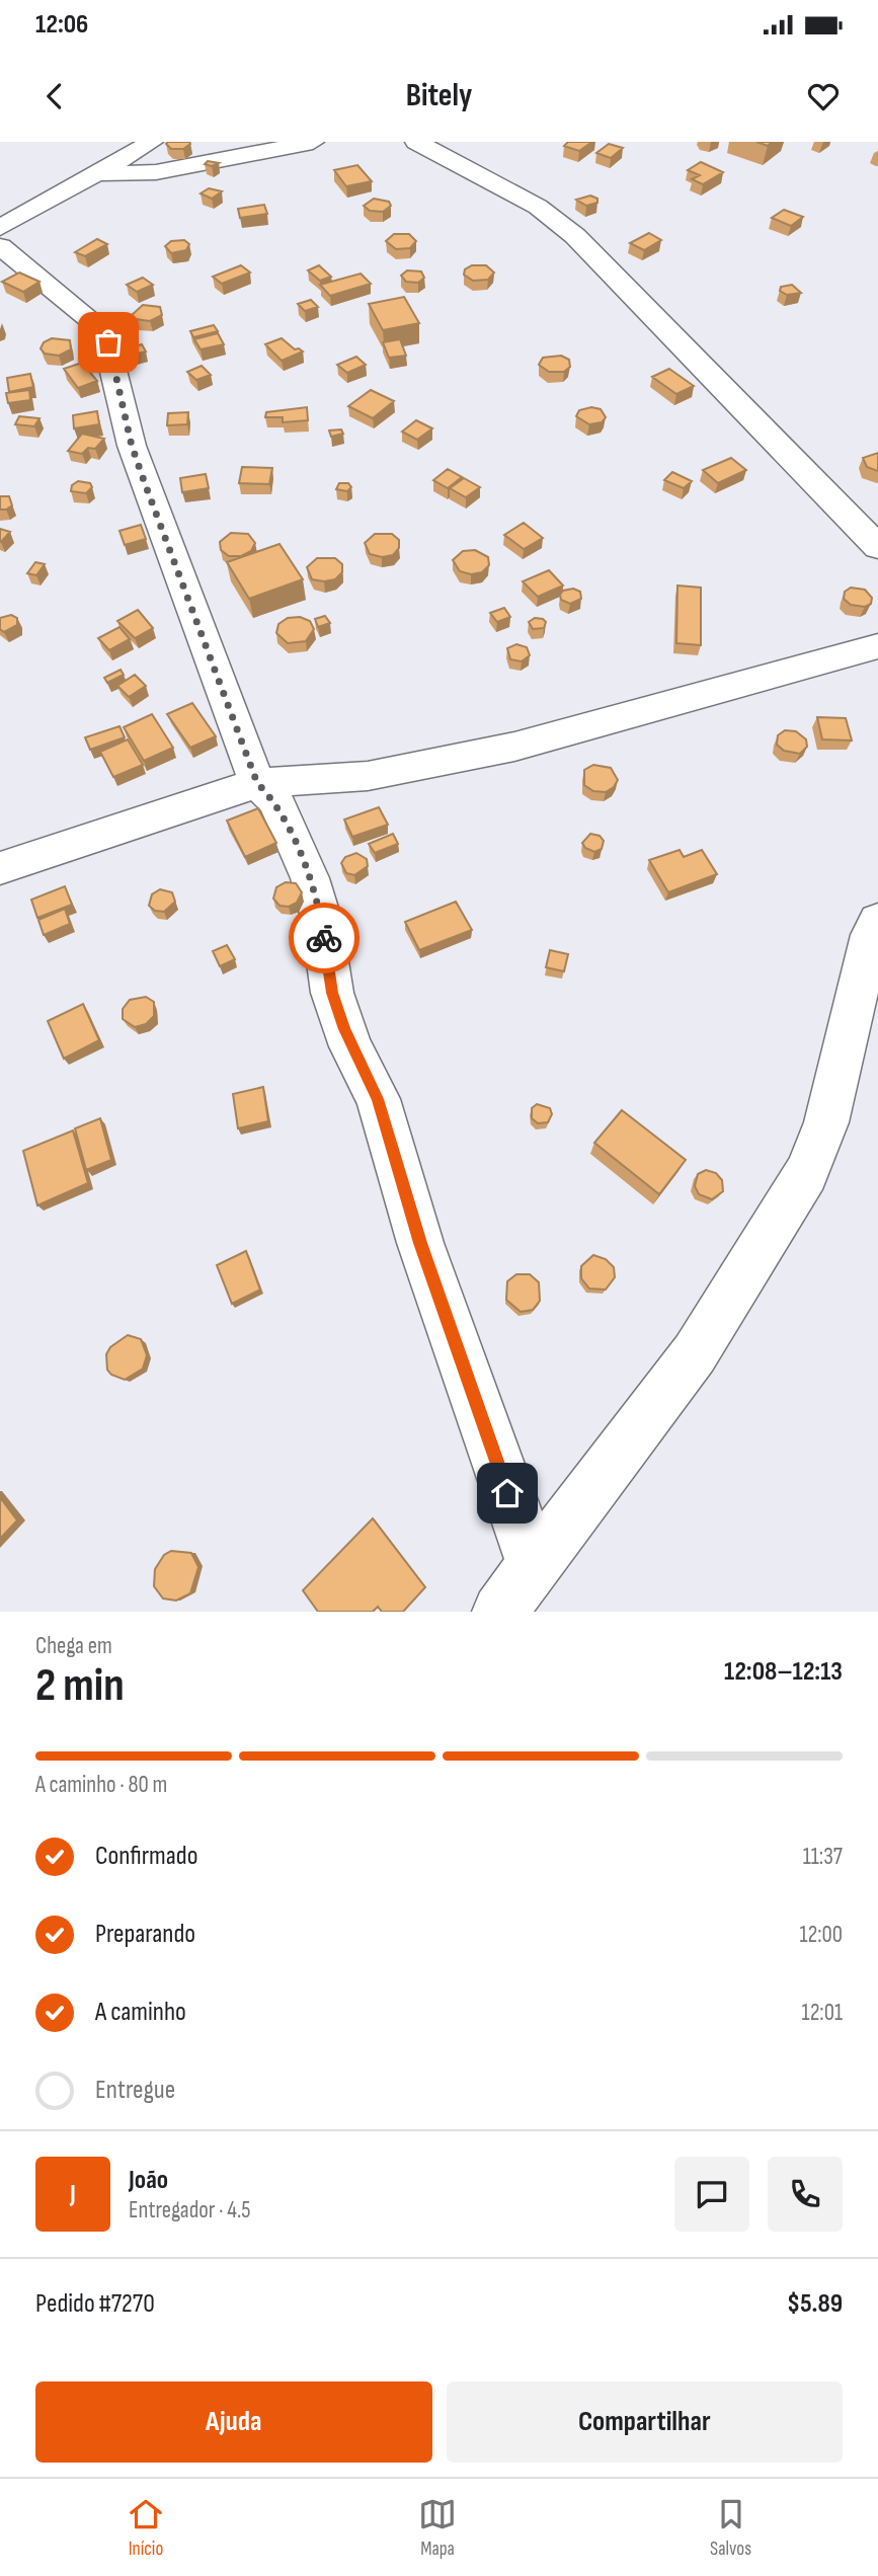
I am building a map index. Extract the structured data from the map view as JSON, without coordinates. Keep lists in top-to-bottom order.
{
  "page": {
    "status": "12:06",
    "header": "Bitely",
    "heading": ["2 min", "Chega em", "12:08–12:13"],
    "panel": [
      "João",
      "Entregador · 4.5",
      "Pedido #7270",
      "$5.89"
    ],
    "bar": "A caminho · 80 m",
    "list": [
      ["Confirmado", "11:37"],
      ["Preparando", "12:00"],
      ["A caminho", "12:01"],
      "Entregue"
    ],
    "round": "J",
    "buttons": ["Ajuda", "Compartilhar"],
    "tabs": ["Início", "Mapa", "Salvos"]
  }
}
